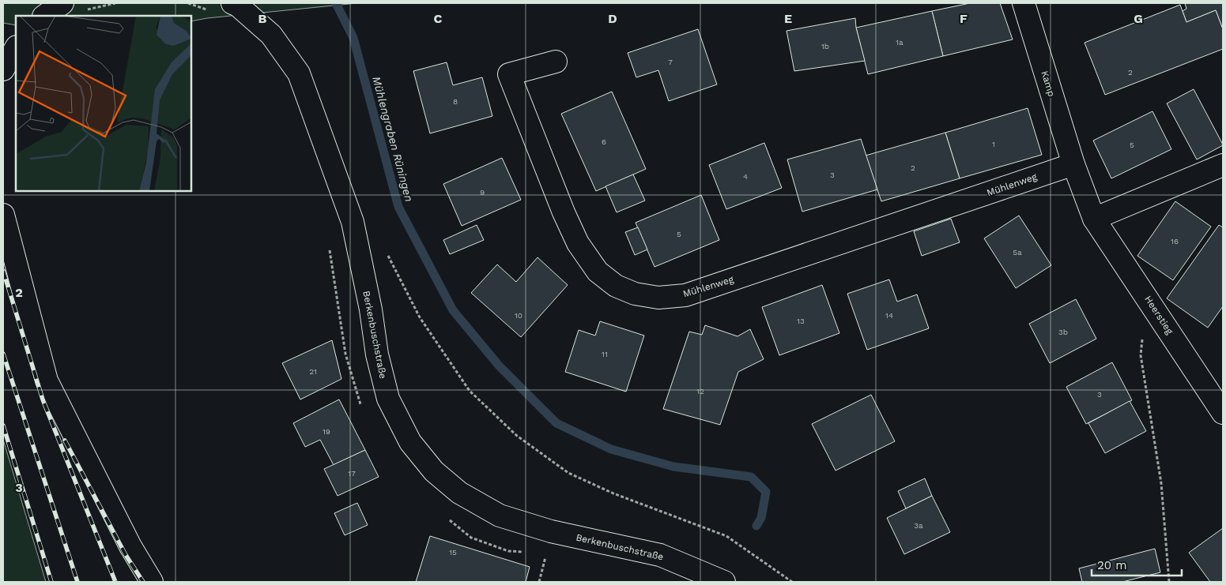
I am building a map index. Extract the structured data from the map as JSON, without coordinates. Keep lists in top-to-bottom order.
{
  "streets": {
    "street": [
      "Kamp",
      "Mühlenweg",
      "Heerstieg",
      "Berkenbuschstraße"
    ]
  },
  "crossings": [
    ["Kamp", "Mühlenweg"],
    ["Kamp", "Heerstieg"],
    ["Mühlenweg", "Heerstieg"]
  ],
  "water": ["Mühlengraben Rüningen"],
  "house_numbers": [
    "1a",
    "1b",
    "7",
    "2",
    "8",
    "6",
    "1",
    "5",
    "2",
    "3",
    "4",
    "9",
    "5",
    "16",
    "5a",
    "10",
    "14",
    "13",
    "3b",
    "11",
    "21",
    "12",
    "3",
    "19",
    "17",
    "3a",
    "15"
  ],
  "scale_bar": "20 m",
  "grid": {
    "columns": [
      "B",
      "C",
      "D",
      "E",
      "F",
      "G"
    ],
    "rows": ["2", "3"]
  }
}
